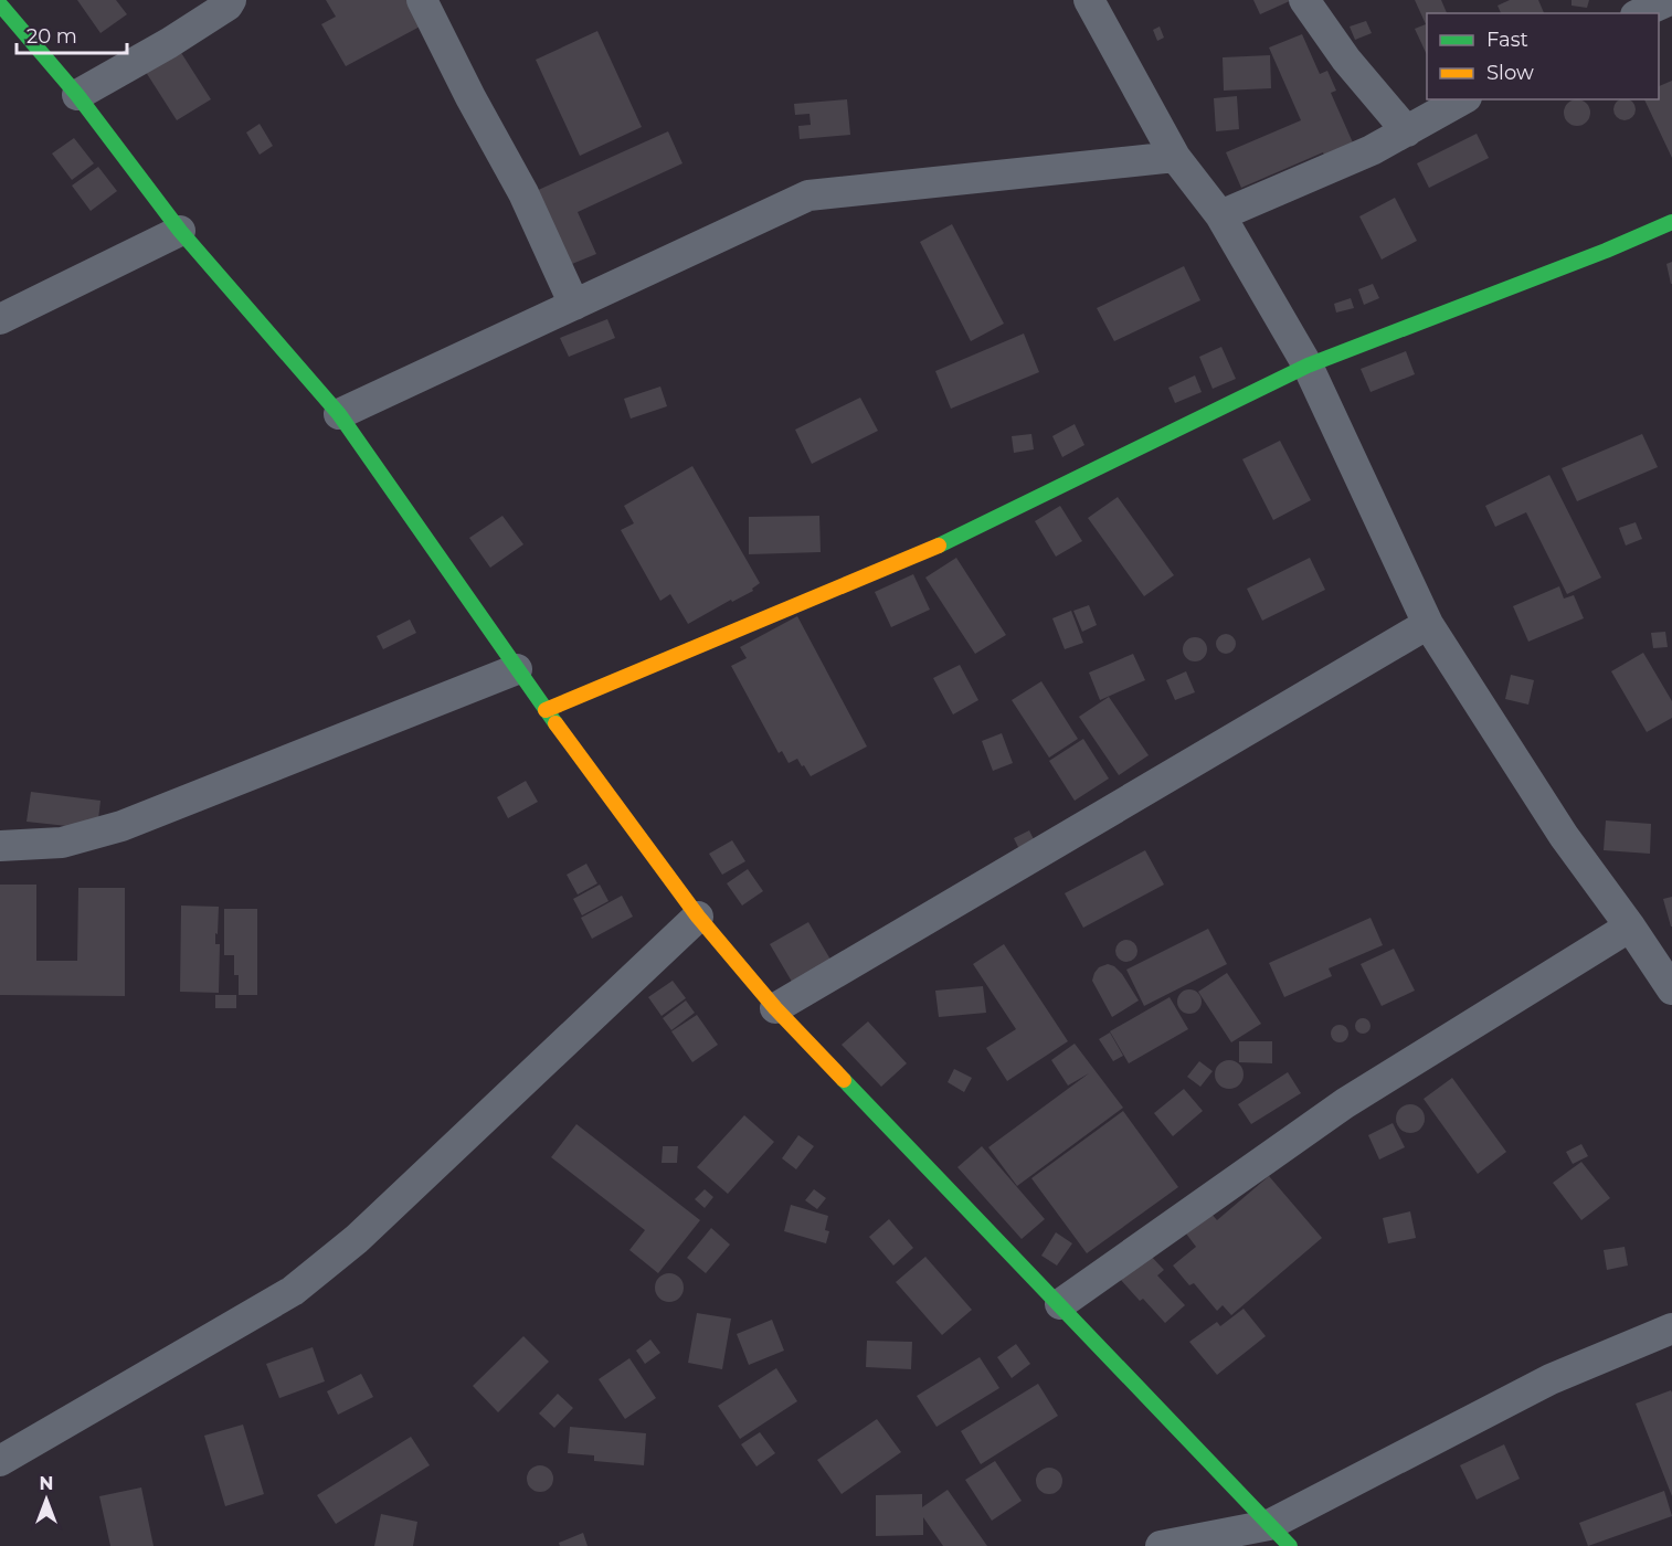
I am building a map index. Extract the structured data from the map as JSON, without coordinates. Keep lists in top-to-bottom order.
{
  "legend": ["Fast", "Slow"],
  "scale_bar": "20 m",
  "north": "top"
}
